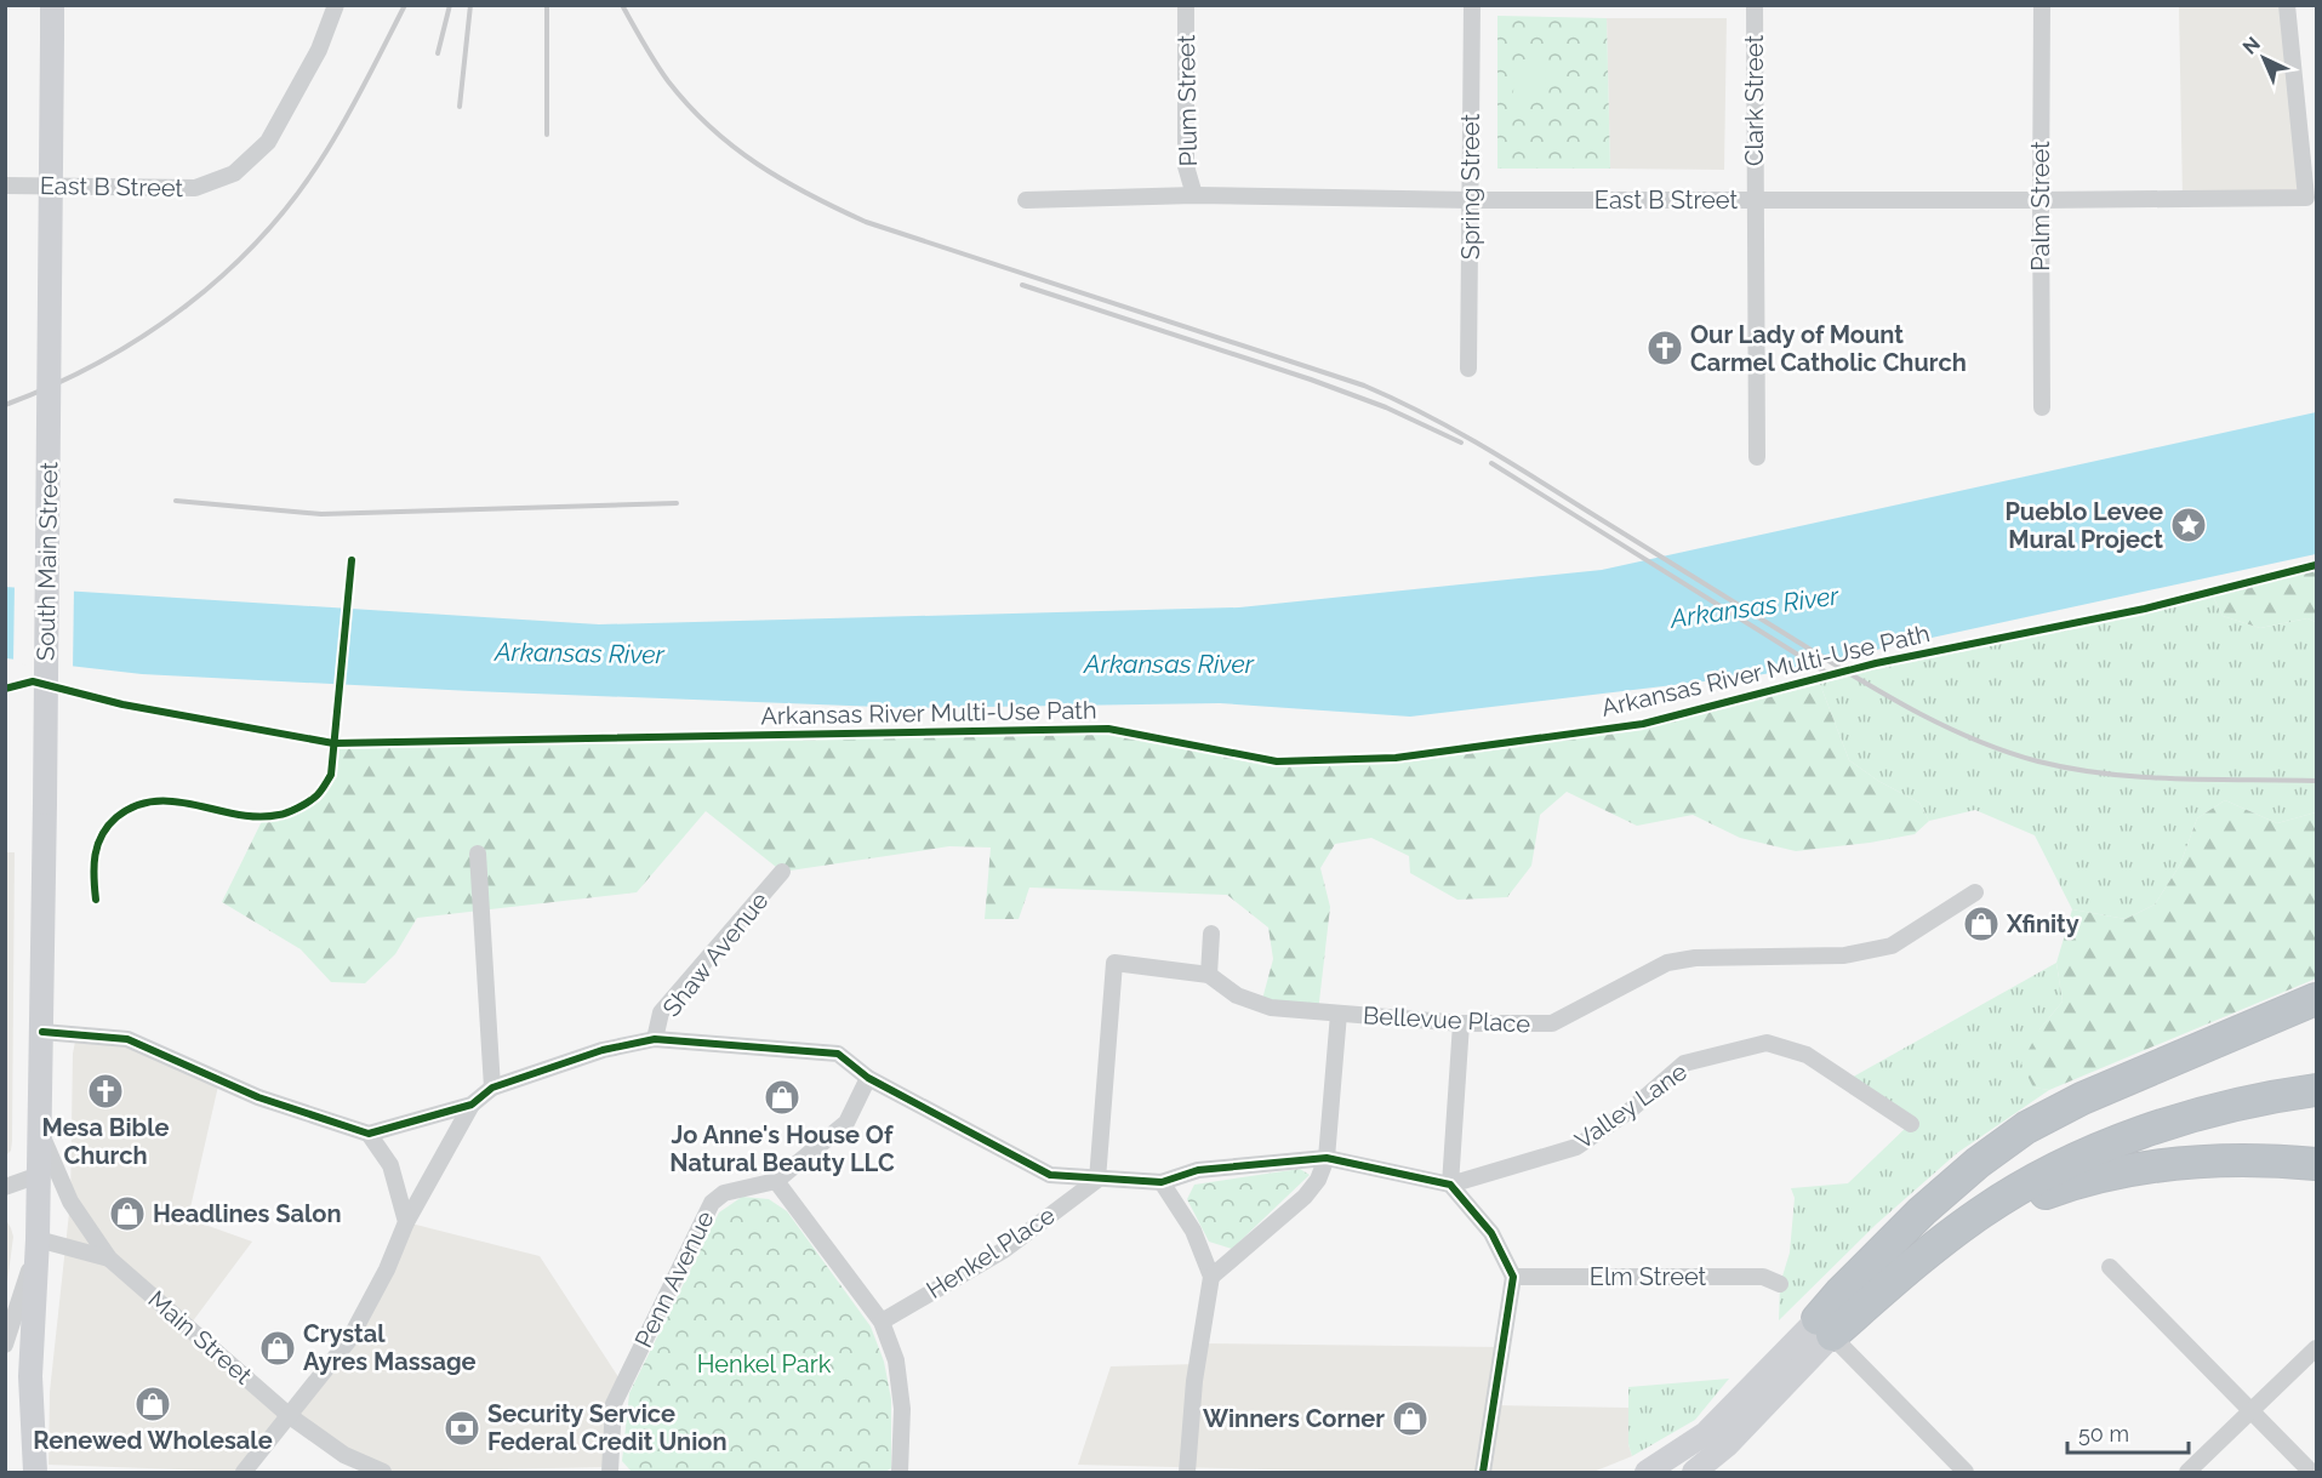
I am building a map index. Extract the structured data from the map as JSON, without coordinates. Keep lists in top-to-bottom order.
{
  "streets": {
    "street": [
      "Plum Street",
      "Clark Street",
      "East B Street",
      "Spring Street",
      "Palm Street",
      "South Main Street",
      "Shaw Avenue",
      "Bellevue Place",
      "Valley Lane",
      "Henkel Place",
      "Elm Street",
      "Penn Avenue",
      "Main Street"
    ],
    "cycle path": ["Arkansas River Multi-Use Path"]
  },
  "crossings": [
    ["Plum Street", "East B Street"],
    ["Clark Street", "East B Street"],
    ["East B Street", "Spring Street"],
    ["East B Street", "Palm Street"],
    ["South Main Street", "Main Street"],
    ["Bellevue Place", "Henkel Place"]
  ],
  "water": ["Arkansas River"],
  "parks": ["Henkel Park"],
  "places": {
    "church": ["Our Lady of Mount Carmel Catholic Church", "Mesa Bible Church"],
    "place": ["Pueblo Levee Mural Project"],
    "shop": [
      "Xfinity",
      "Jo Anne's House Of Natural Beauty LLC",
      "Headlines Salon",
      "Crystal Ayres Massage",
      "Renewed Wholesale",
      "Winners Corner"
    ],
    "bank": ["Security Service Federal Credit Union"]
  },
  "scale_bar": "50 m",
  "north": "top left"
}
